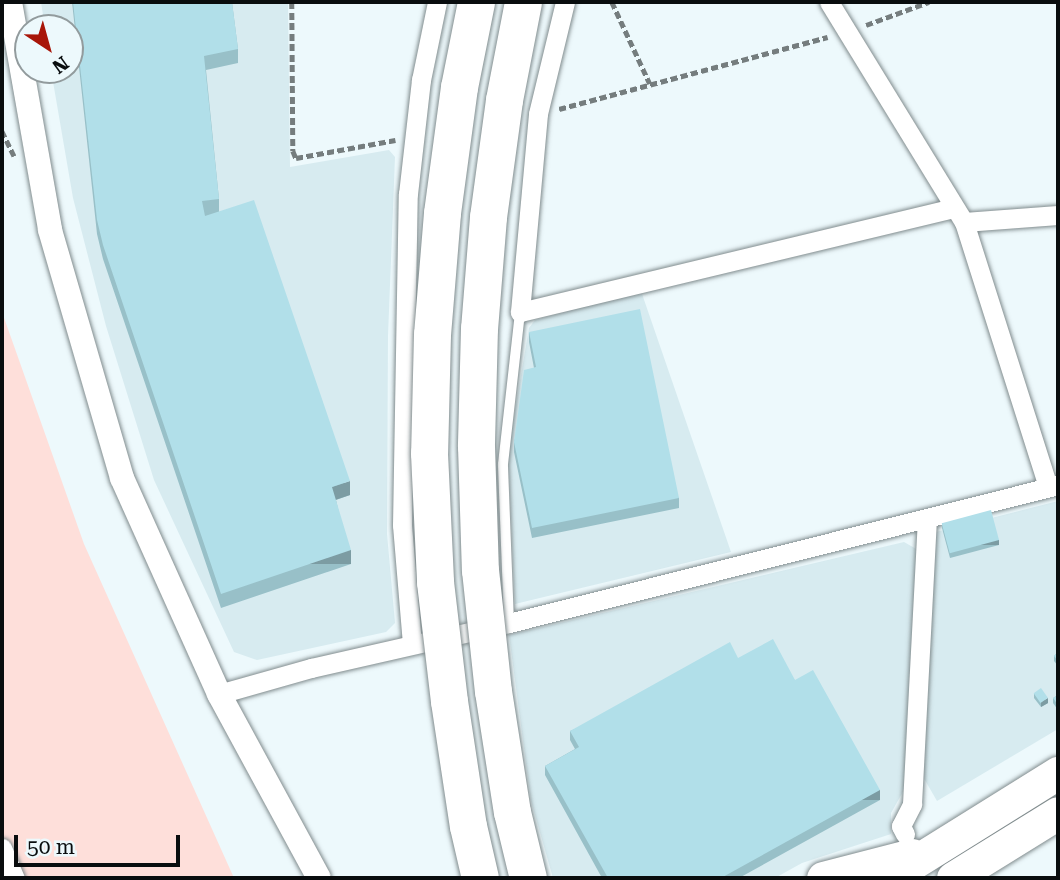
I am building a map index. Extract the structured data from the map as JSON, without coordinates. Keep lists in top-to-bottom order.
{
  "scale_bar": "50 m",
  "north": "bottom right"
}
